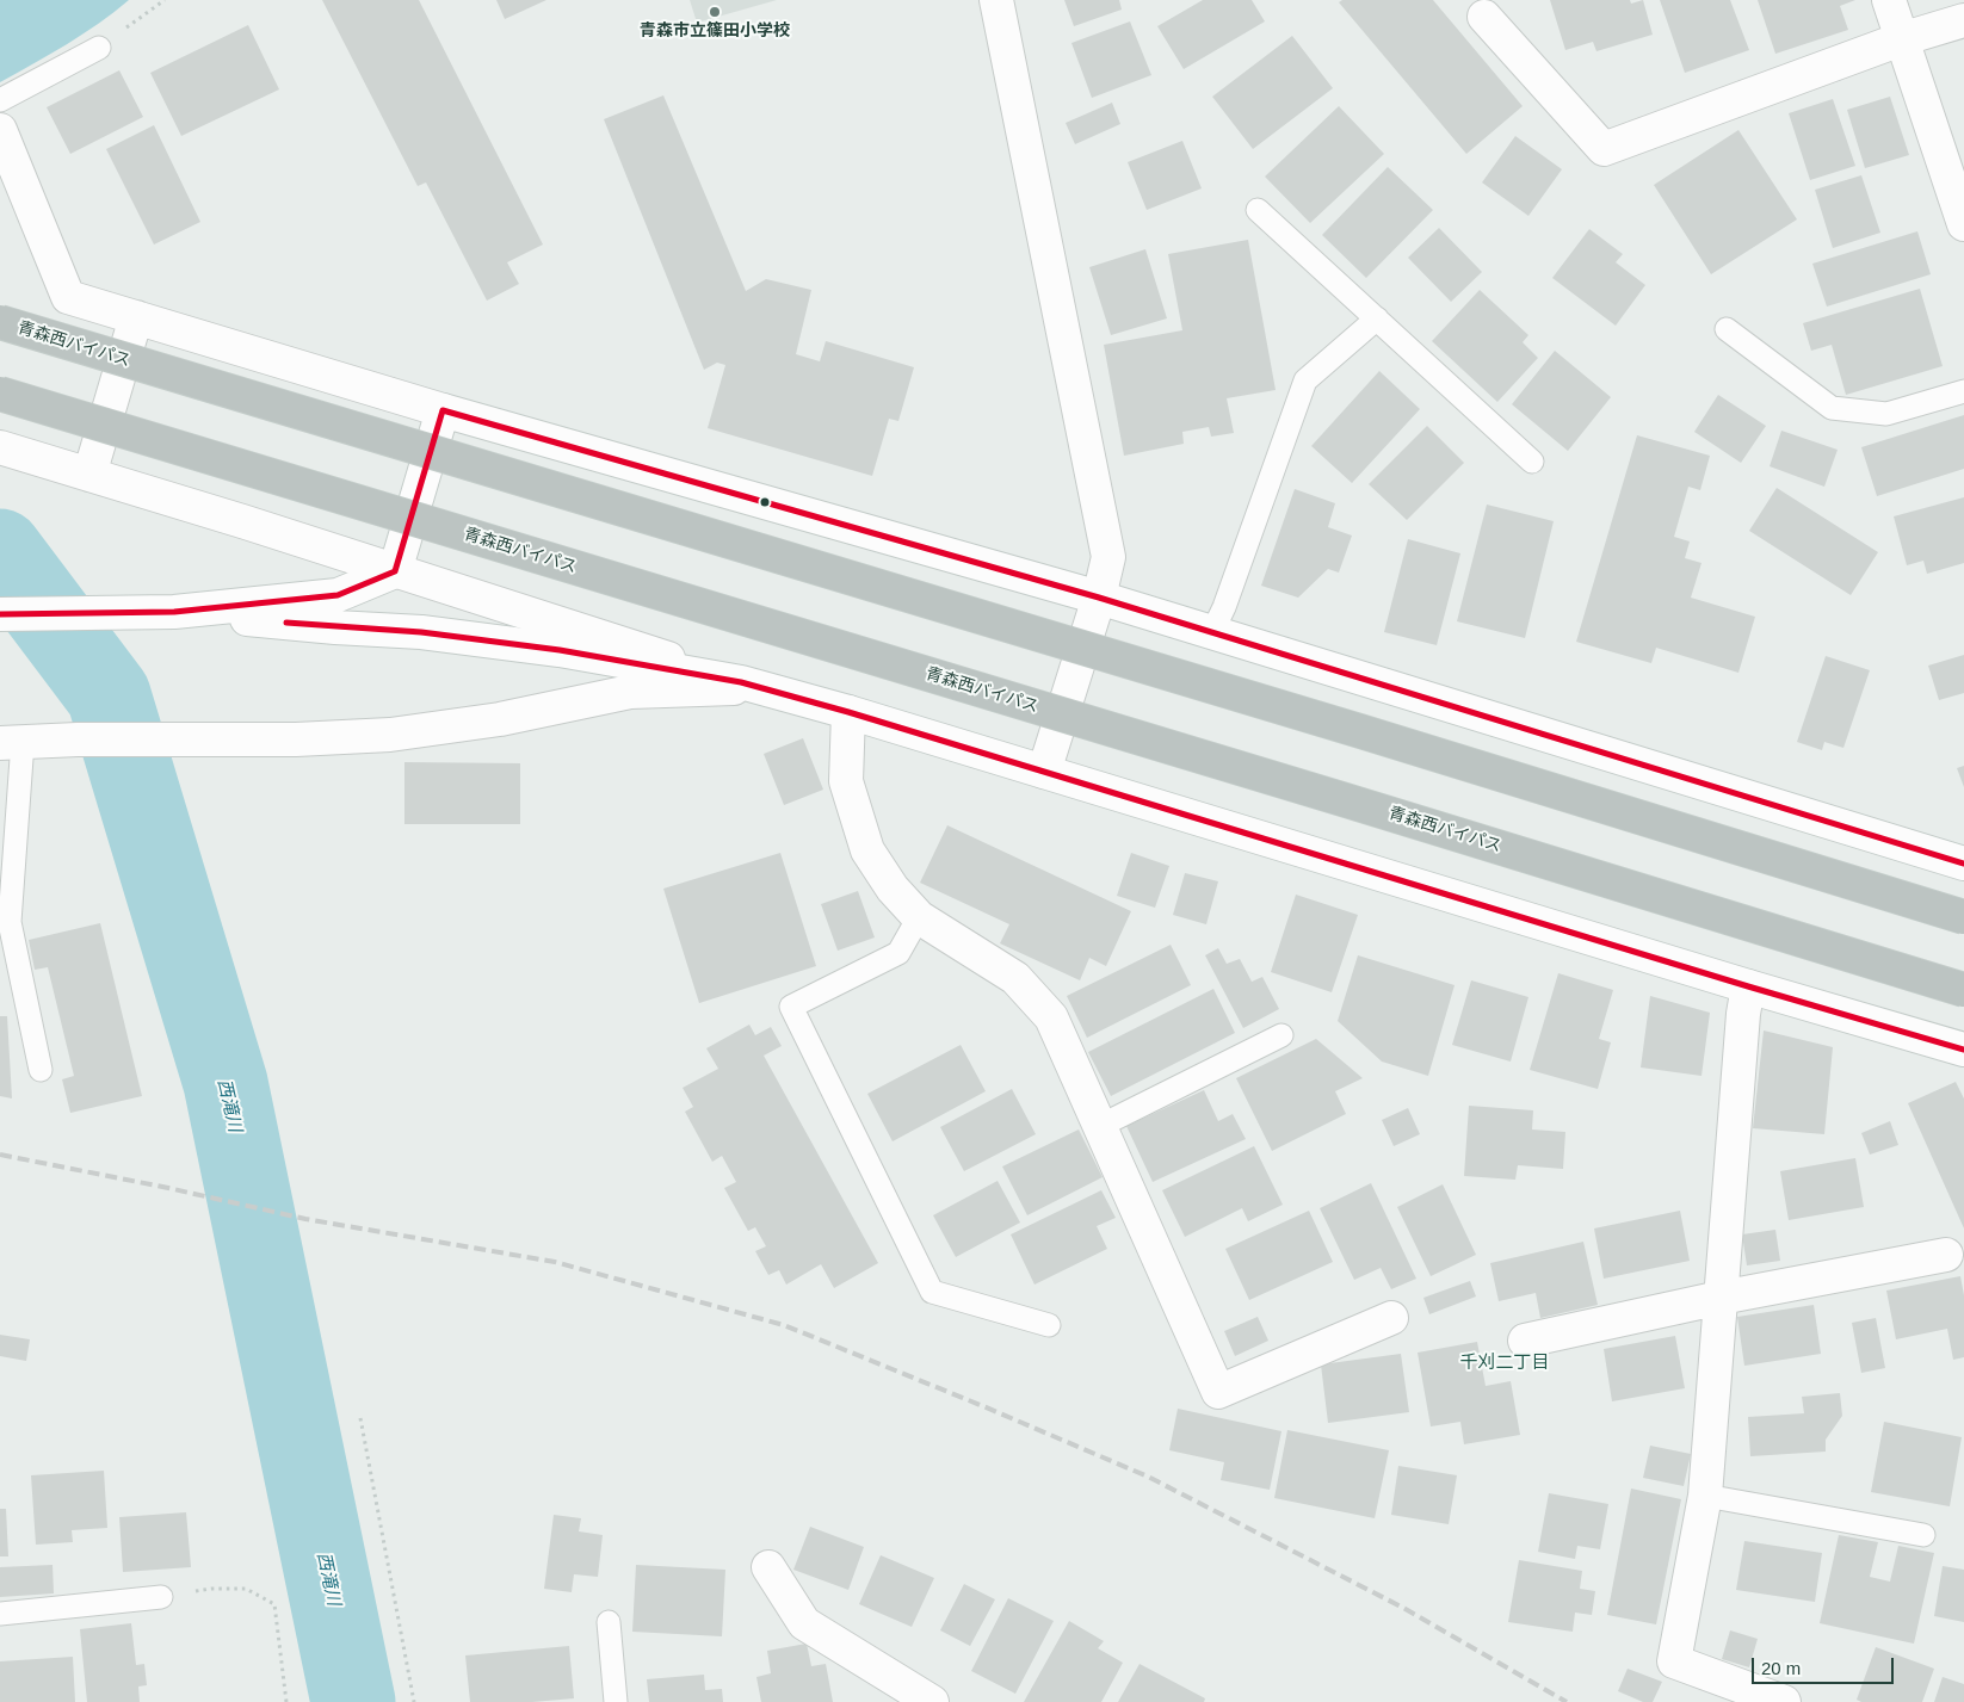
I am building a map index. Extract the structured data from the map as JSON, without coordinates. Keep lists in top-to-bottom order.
{
  "streets": {
    "highway": ["青森西バイパス"]
  },
  "districts": ["千刈二丁目"],
  "water": ["西滝川"],
  "places": ["青森市立篠田小学校"],
  "scale_bar": "20 m"
}
